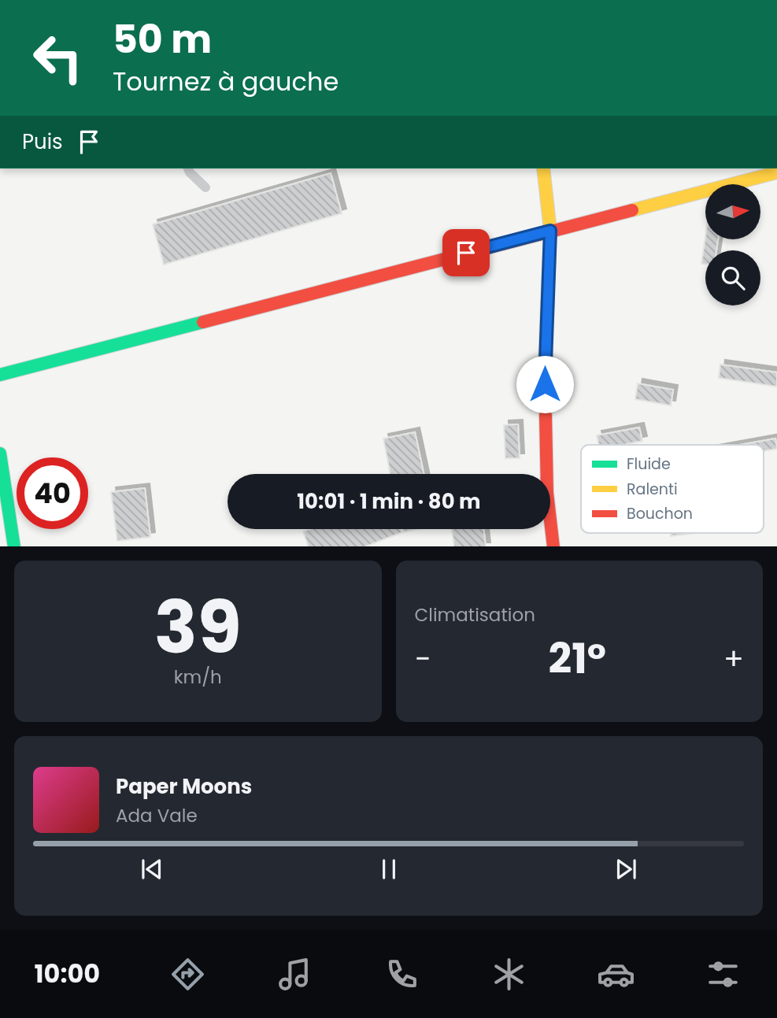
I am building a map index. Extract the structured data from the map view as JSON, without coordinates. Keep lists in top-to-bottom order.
{
  "legend": ["Fluide", "Ralenti", "Bouchon"],
  "north": "right",
  "page": {
    "turn": ["50 m", "Tournez à gauche"],
    "then": "Puis",
    "limit": "40",
    "trip": "10:01 · 1 min · 80 m",
    "tile": [
      ["39", "km/h"],
      "Climatisation"
    ],
    "heat": ["−", "21°", "+"],
    "song": ["Paper Moons", "Ada Vale"],
    "tabs": "10:00"
  }
}
